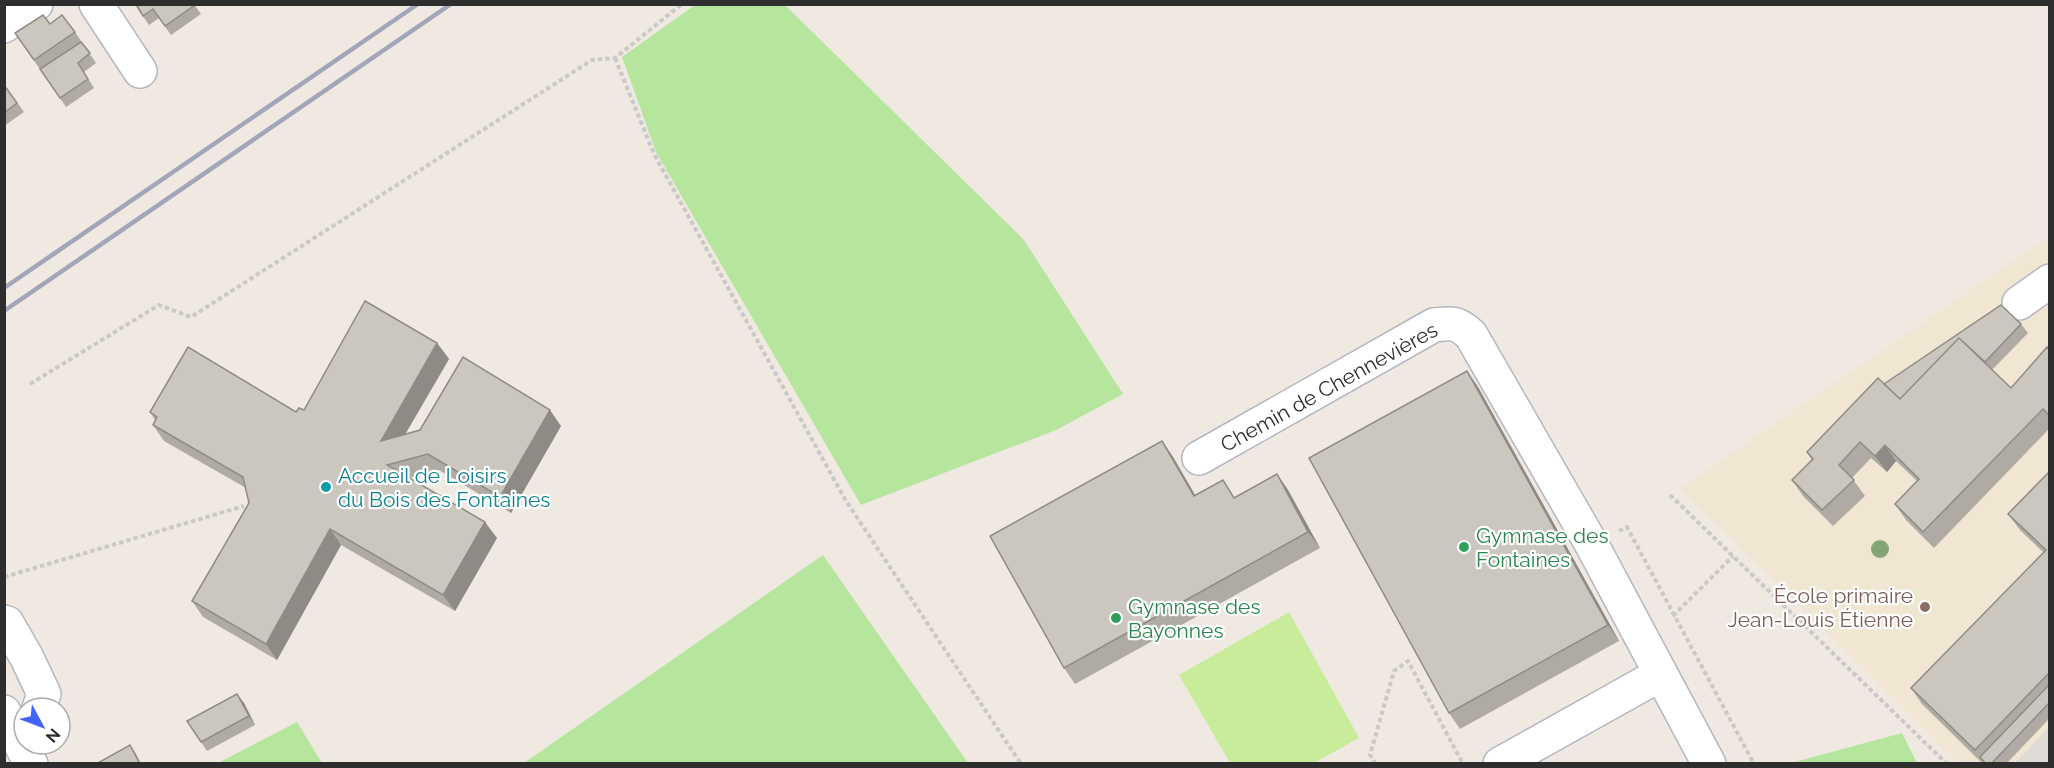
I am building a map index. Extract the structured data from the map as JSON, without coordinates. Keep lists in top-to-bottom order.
{
  "streets": {
    "street": ["Chemin de Chennevières"]
  },
  "places": [
    "Accueil de Loisirs du Bois des Fontaines",
    "Gymnase des Fontaines",
    "École primaire Jean-Louis Étienne",
    "Gymnase des Bayonnes"
  ],
  "north": "bottom right"
}
